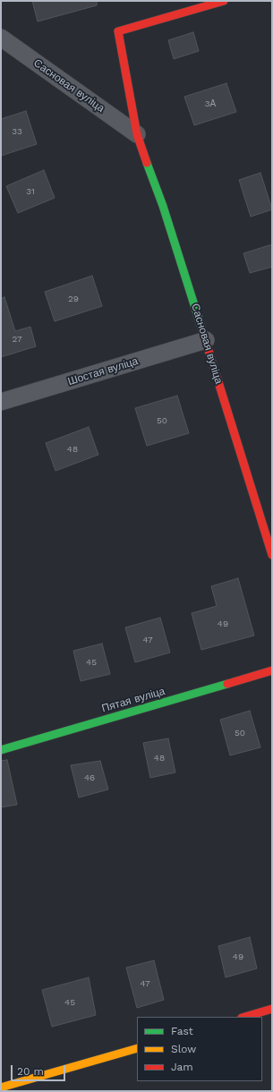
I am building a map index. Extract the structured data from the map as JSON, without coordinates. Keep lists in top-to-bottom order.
{
  "streets": {
    "street": ["Сасновая вуліца", "Шостая вуліца", "Пятая вуліца"]
  },
  "crossings": [
    ["Сасновая вуліца", "Шостая вуліца"]
  ],
  "house_numbers": [
    "3А",
    "33",
    "31",
    "29",
    "27",
    "50",
    "48",
    "49",
    "47",
    "45",
    "50",
    "48",
    "46",
    "49",
    "47",
    "45"
  ],
  "legend": ["Fast", "Slow", "Jam"],
  "scale_bar": "20 m"
}
